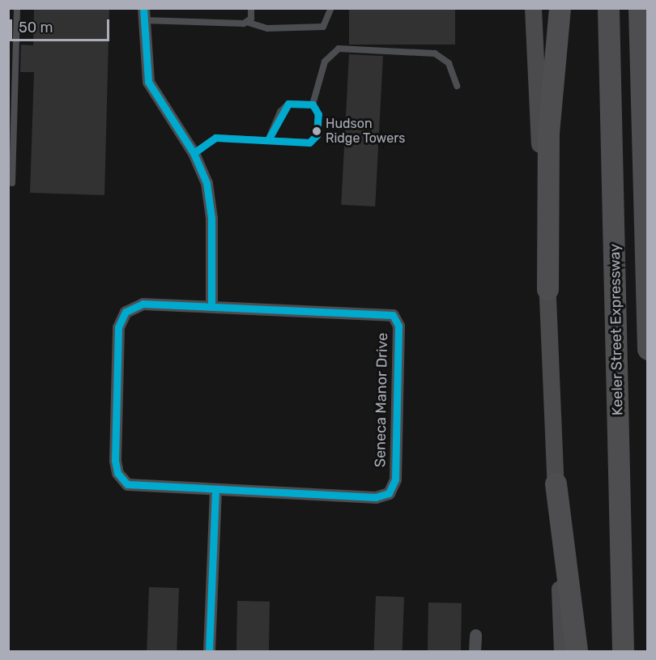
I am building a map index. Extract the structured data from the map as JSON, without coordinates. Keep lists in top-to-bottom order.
{
  "streets": {
    "highway": ["Keeler Street Expressway"],
    "street": ["Seneca Manor Drive"]
  },
  "places": ["Hudson Ridge Towers"],
  "scale_bar": "50 m"
}
